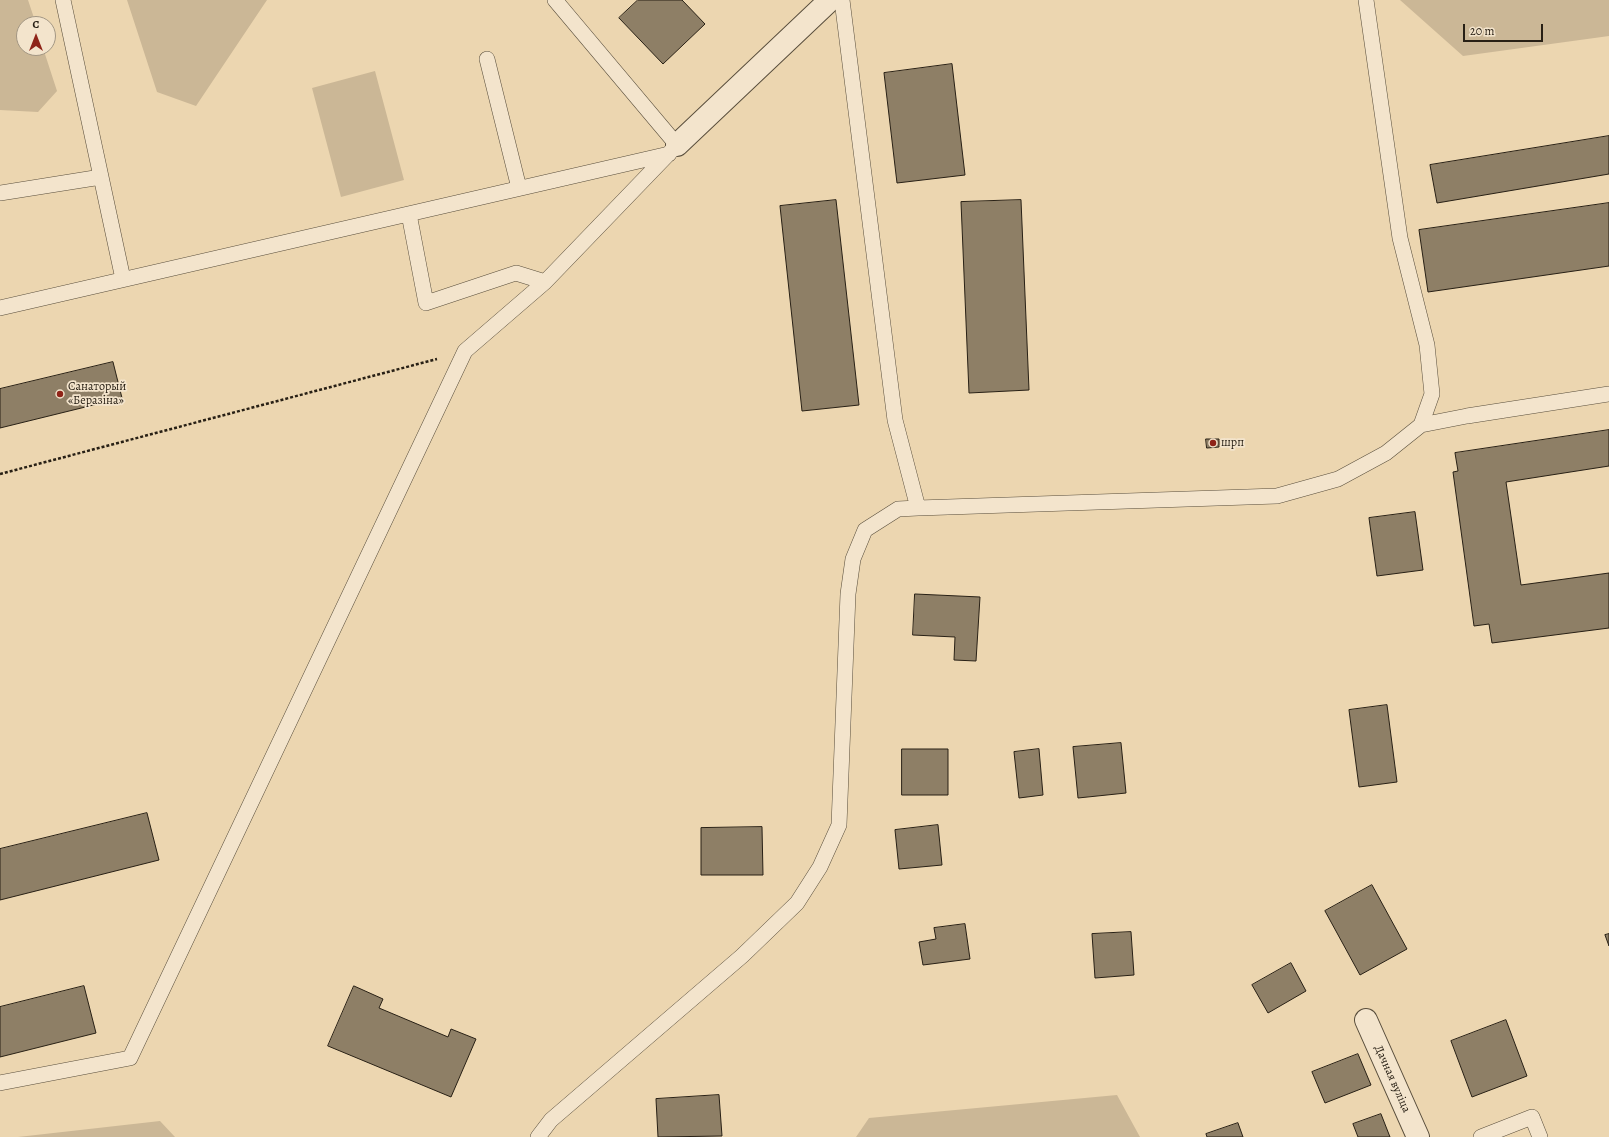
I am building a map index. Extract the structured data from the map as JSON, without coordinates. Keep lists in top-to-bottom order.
{
  "streets": {
    "street": ["Дачная вуліца"]
  },
  "places": ["Санаторый «Беразіна»", "шрп"],
  "scale_bar": "20 m",
  "north": "top"
}
